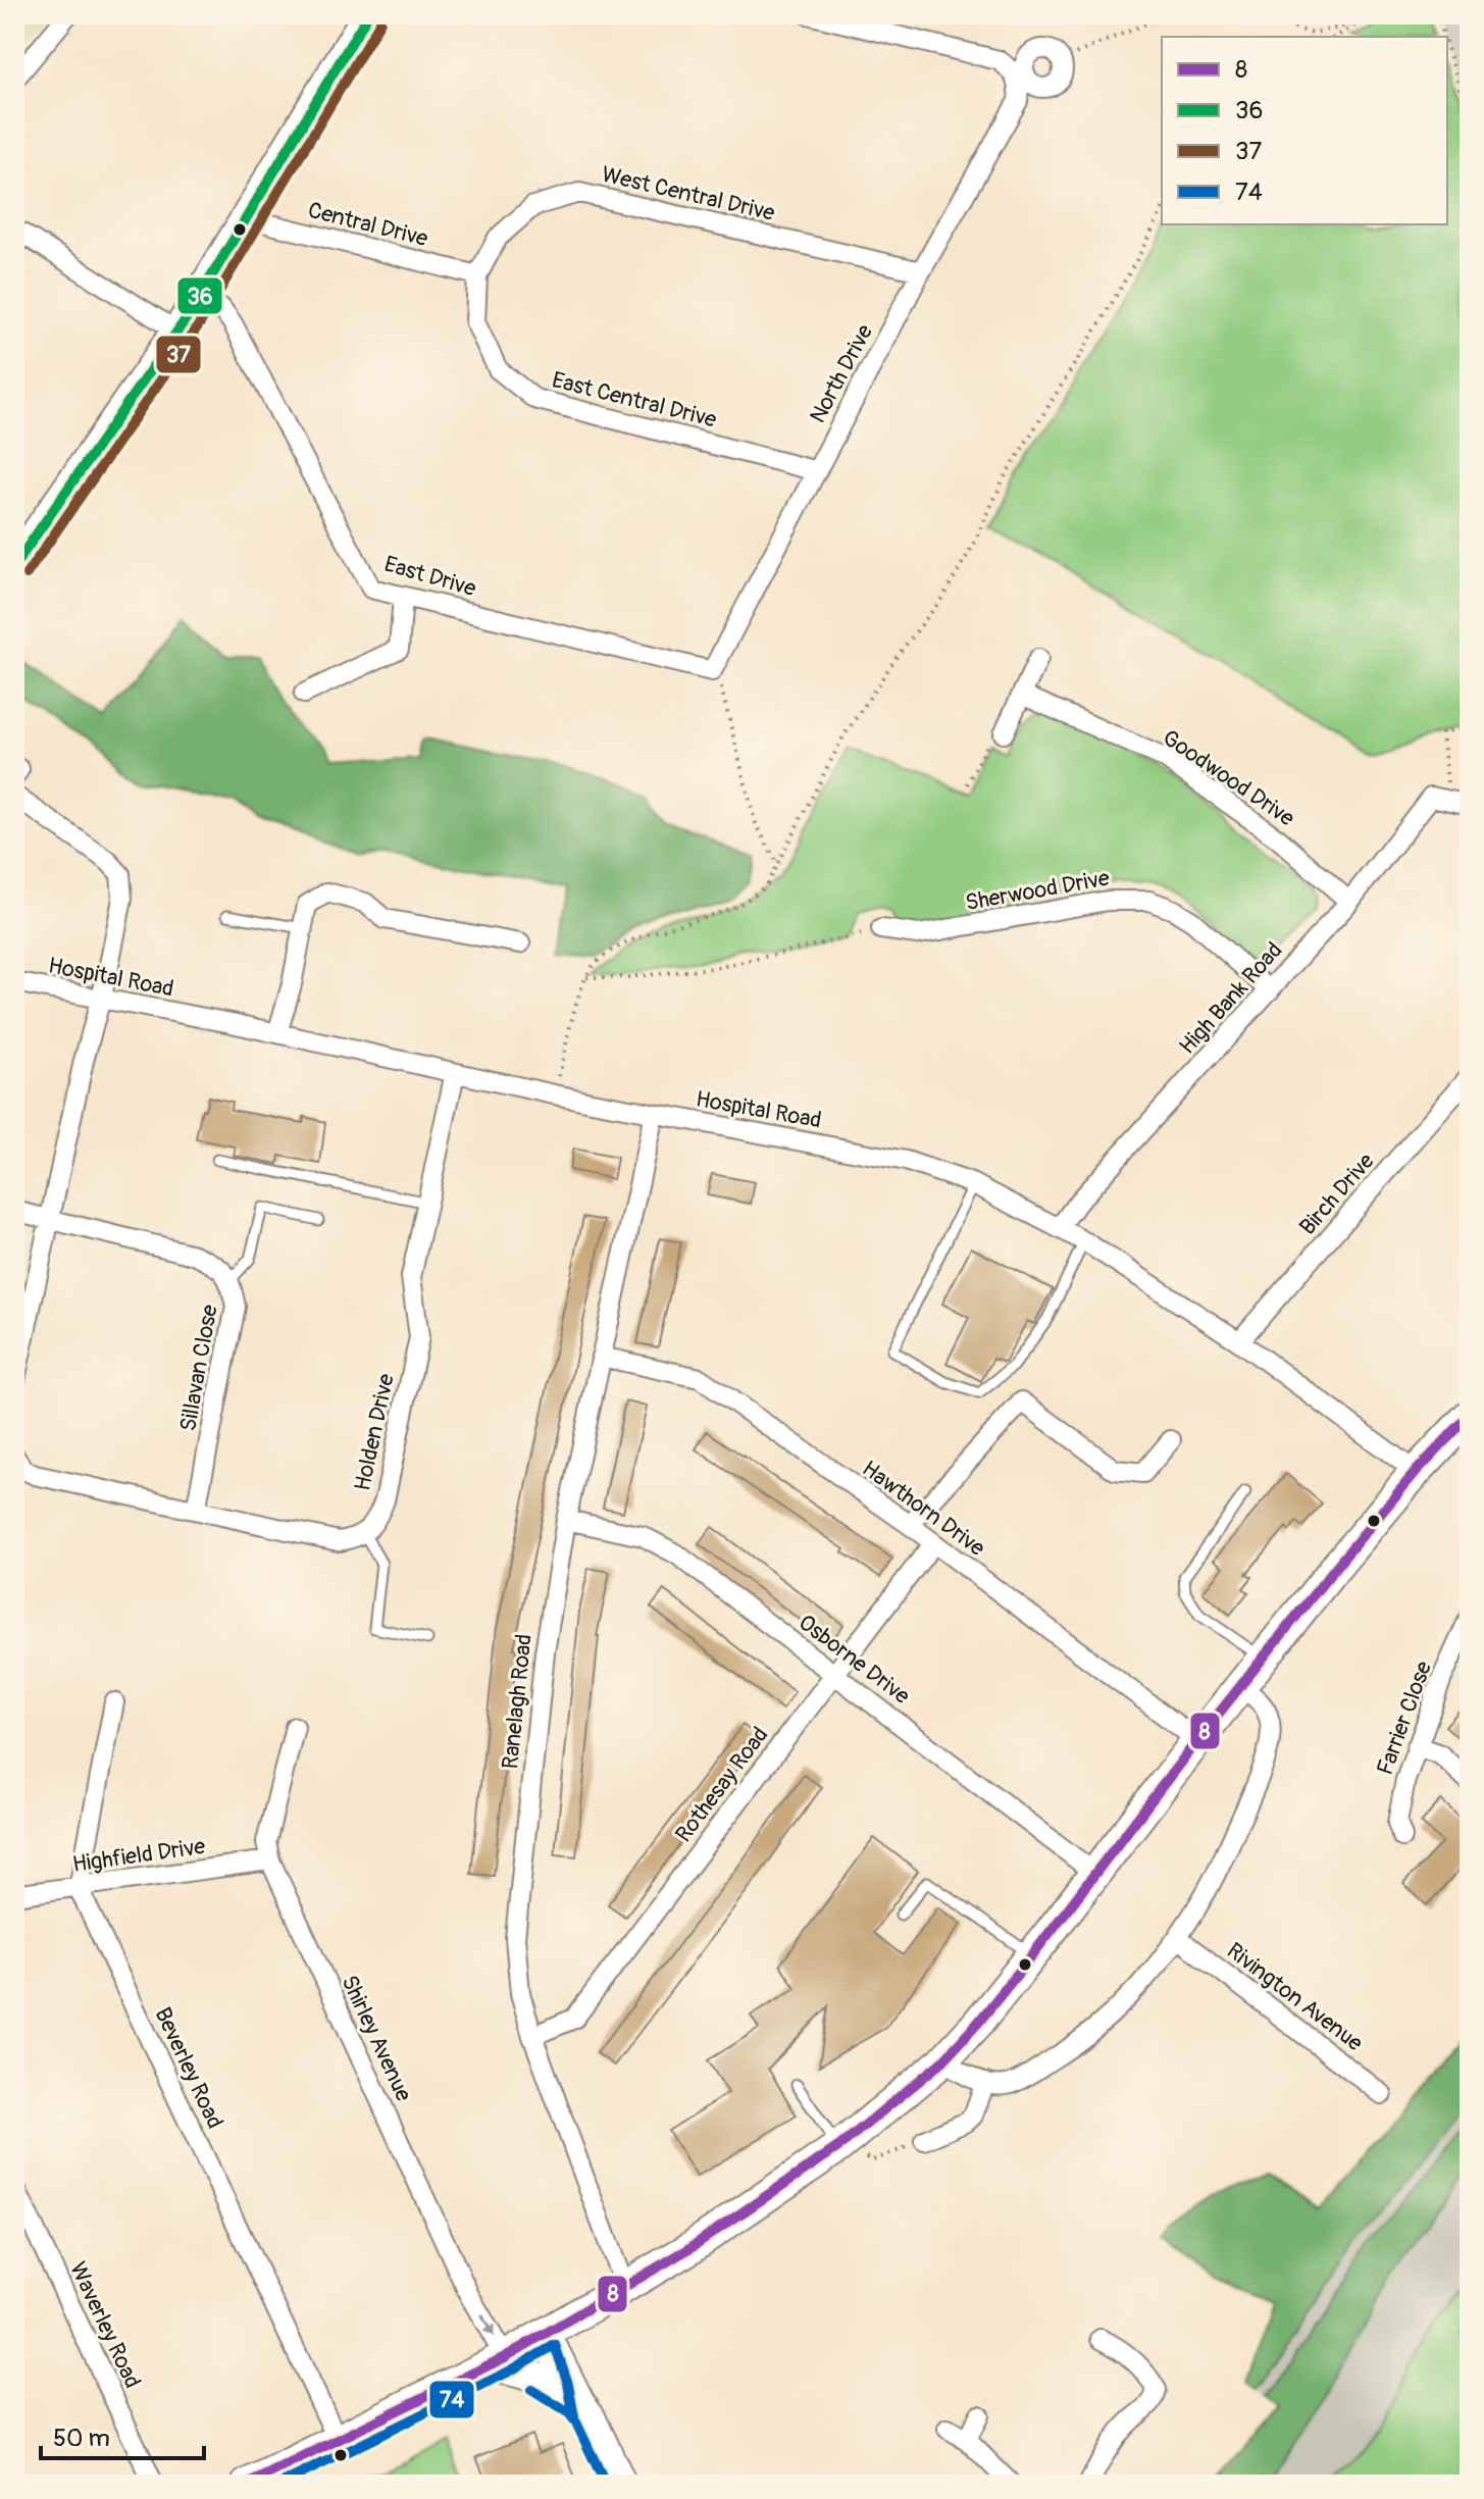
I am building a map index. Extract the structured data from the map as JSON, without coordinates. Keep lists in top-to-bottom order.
{
  "streets": {
    "street": [
      "West Central Drive",
      "Central Drive",
      "North Drive",
      "East Central Drive",
      "East Drive",
      "Goodwood Drive",
      "Sherwood Drive",
      "Hospital Road",
      "High Bank Road",
      "Birch Drive",
      "Sillavan Close",
      "Holden Drive",
      "Hawthorn Drive",
      "Osborne Drive",
      "Ranelagh Road",
      "Farrier Close",
      "Rothesay Road",
      "Highfield Drive",
      "Rivington Avenue",
      "Shirley Avenue",
      "Beverley Road",
      "Waverley Road"
    ]
  },
  "crossings": [
    ["West Central Drive", "Central Drive"],
    ["West Central Drive", "North Drive"],
    ["West Central Drive", "East Central Drive"],
    ["Central Drive", "East Central Drive"],
    ["North Drive", "East Central Drive"],
    ["North Drive", "East Drive"],
    ["Goodwood Drive", "High Bank Road"],
    ["Sherwood Drive", "High Bank Road"],
    ["Hospital Road", "High Bank Road"],
    ["Hospital Road", "Birch Drive"],
    ["Hospital Road", "Holden Drive"],
    ["Hospital Road", "Ranelagh Road"],
    ["Hawthorn Drive", "Ranelagh Road"],
    ["Hawthorn Drive", "Rothesay Road"],
    ["Osborne Drive", "Ranelagh Road"],
    ["Osborne Drive", "Rothesay Road"],
    ["Ranelagh Road", "Rothesay Road"],
    ["Highfield Drive", "Shirley Avenue"],
    ["Highfield Drive", "Beverley Road"]
  ],
  "one_way": ["Shirley Avenue"],
  "lines": [
    "transit line 36",
    "transit line 37",
    "transit line 8",
    "transit line 74"
  ],
  "legend": [
    "8",
    "36",
    "37",
    "74"
  ],
  "scale_bar": "50 m"
}
